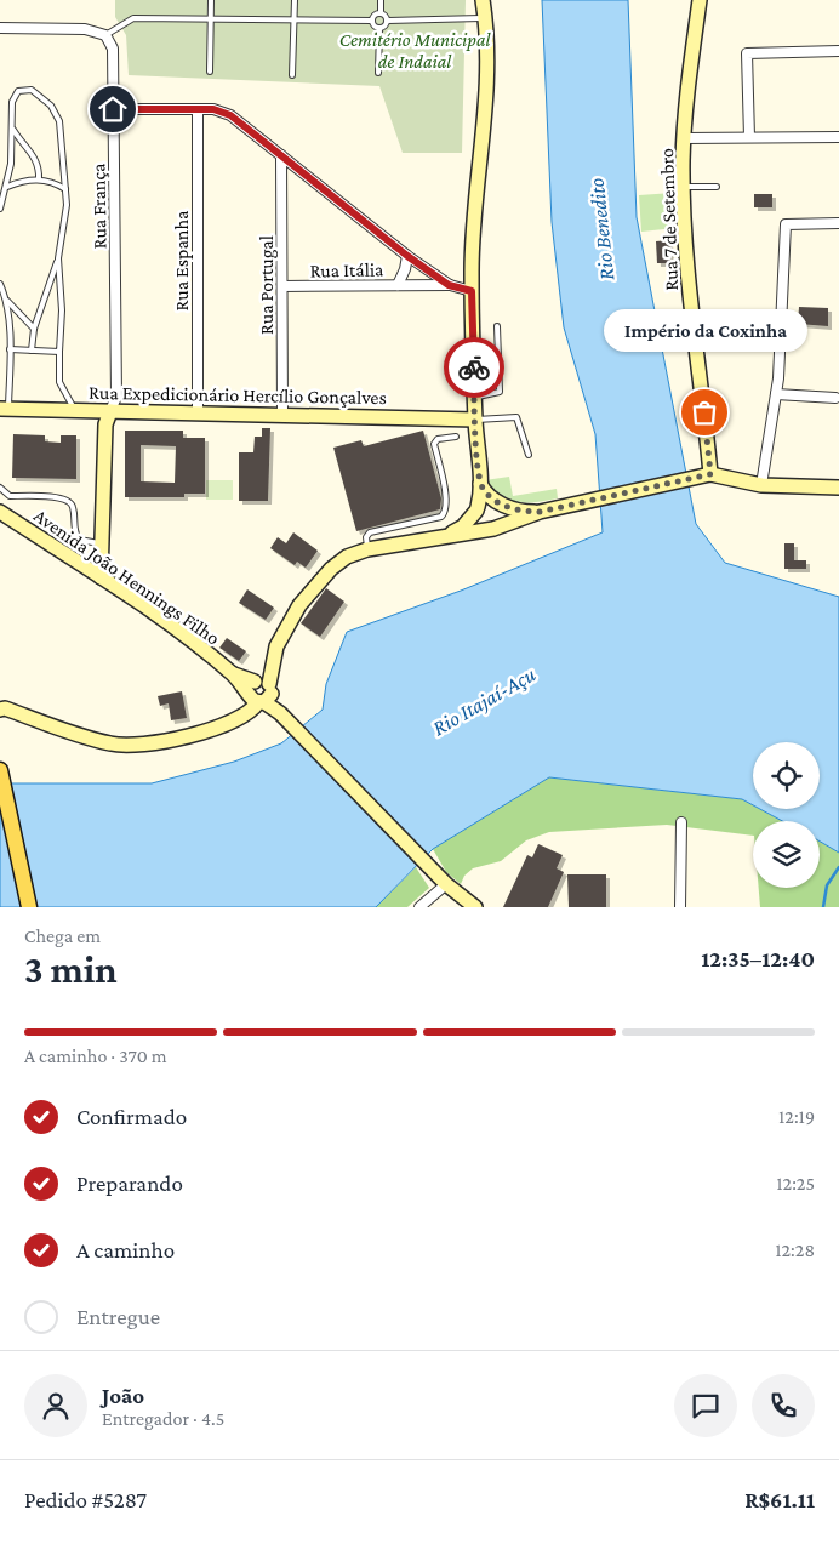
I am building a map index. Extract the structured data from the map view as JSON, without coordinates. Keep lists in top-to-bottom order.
{
  "streets": {
    "main road": ["Rua 7 de Setembro", "Rua Expedicionário Hercílio Gonçalves", "Avenida João Hennings Filho"],
    "street": [
      "Rua França",
      "Rua Espanha",
      "Rua Itália",
      "Rua Portugal"
    ]
  },
  "crossings": [
    ["Rua França", "Rua Expedicionário Hercílio Gonçalves"],
    ["Rua Espanha", "Rua Expedicionário Hercílio Gonçalves"],
    ["Rua Itália", "Rua Portugal"],
    ["Rua Portugal", "Rua Expedicionário Hercílio Gonçalves"]
  ],
  "water": ["Rio Benedito", "Rio Itajaí-Açu"],
  "parks": ["Cemitério Municipal de Indaial"],
  "places": ["Império da Coxinha"],
  "page": {
    "bubble": "Império da Coxinha",
    "heading": ["3 min", "Chega em", "12:35–12:40"],
    "panel": [
      "João",
      "Entregador · 4.5",
      "Pedido #5287",
      "R$61.11"
    ],
    "bar": "A caminho · 370 m",
    "list": [
      ["Confirmado", "12:19"],
      ["Preparando", "12:25"],
      ["A caminho", "12:28"],
      "Entregue"
    ]
  }
}
